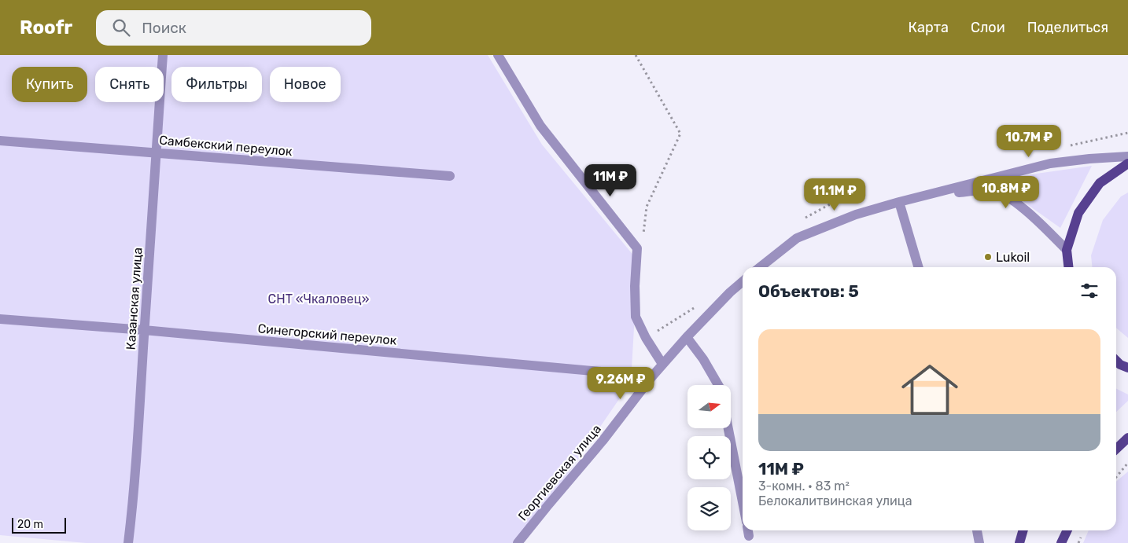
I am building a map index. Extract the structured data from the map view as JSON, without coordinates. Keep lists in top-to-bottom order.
{
  "streets": {
    "street": [
      "Самбекский переулок",
      "Казанская улица",
      "Синегорский переулок",
      "Георгиевская улица"
    ]
  },
  "crossings": [
    ["Самбекский переулок", "Казанская улица"],
    ["Казанская улица", "Синегорский переулок"],
    ["Синегорский переулок", "Георгиевская улица"]
  ],
  "parks": ["СНТ «Чкаловец»"],
  "places": ["Lukoil"],
  "scale_bar": "20 m",
  "north": "right",
  "page": {
    "header": "Roofr",
    "search": "Поиск",
    "nav": ["Карта", "Слои", "Поделиться"],
    "chip": [
      "Купить",
      "Снять",
      "Фильтры",
      "Новое"
    ],
    "price": [
      "10.7M ₽",
      "11M ₽",
      "10.8M ₽",
      "11.1M ₽",
      "9.26M ₽"
    ],
    "heading": "Объектов: 5",
    "list": [
      {
        "name": "11M ₽",
        "note": "3-комн. · 83 m² · Белокалитвинская улица"
      }
    ],
    "scale": "20 m"
  }
}
